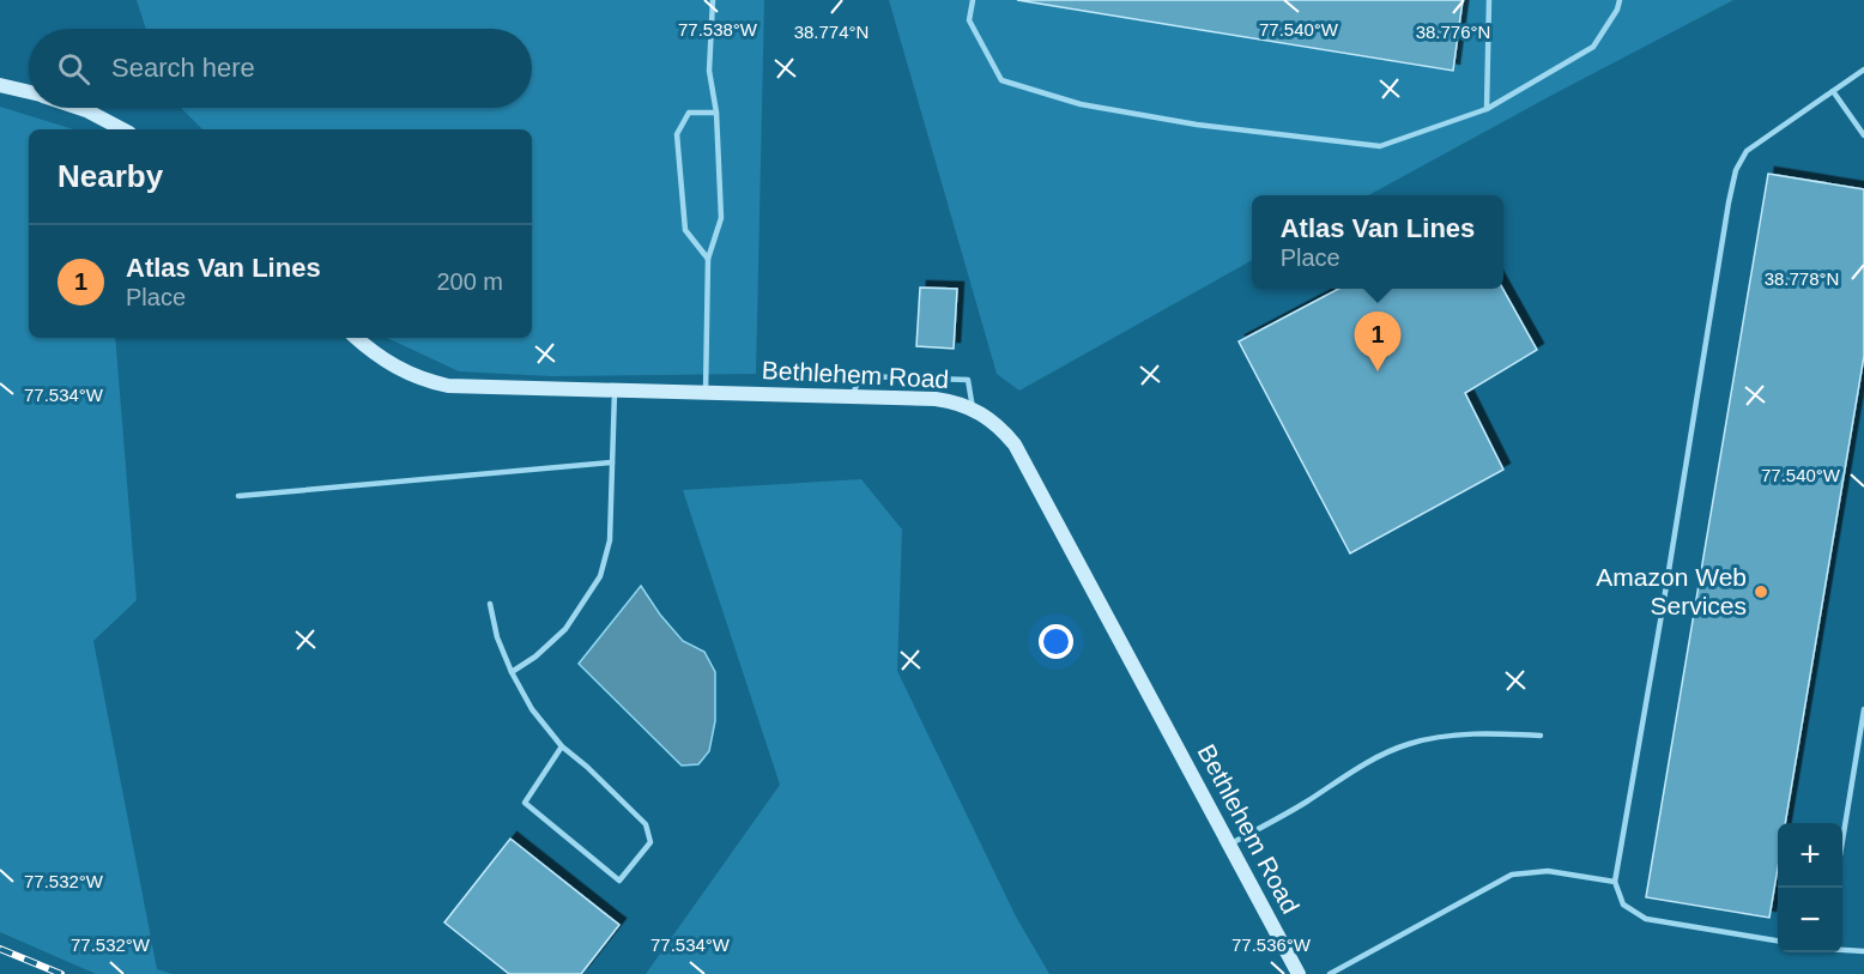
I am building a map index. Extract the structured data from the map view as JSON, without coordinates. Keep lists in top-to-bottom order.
{
  "streets": {
    "street": ["Bethlehem Road"]
  },
  "places": ["Amazon Web Services"],
  "page": {
    "search": "Search here",
    "heading": "Nearby",
    "popup": ["Atlas Van Lines", "Place"],
    "list": [
      {
        "mark": "1",
        "name": "Atlas Van Lines",
        "note": "Place",
        "value": "200 m"
      }
    ],
    "pins": "1",
    "map_buttons": ["+", "−"]
  },
  "coordinates": [
    "77.538°W",
    "77.540°W",
    "38.774°N",
    "38.776°N",
    "38.778°N",
    "77.534°W",
    "77.532°W",
    "77.536°W"
  ]
}
